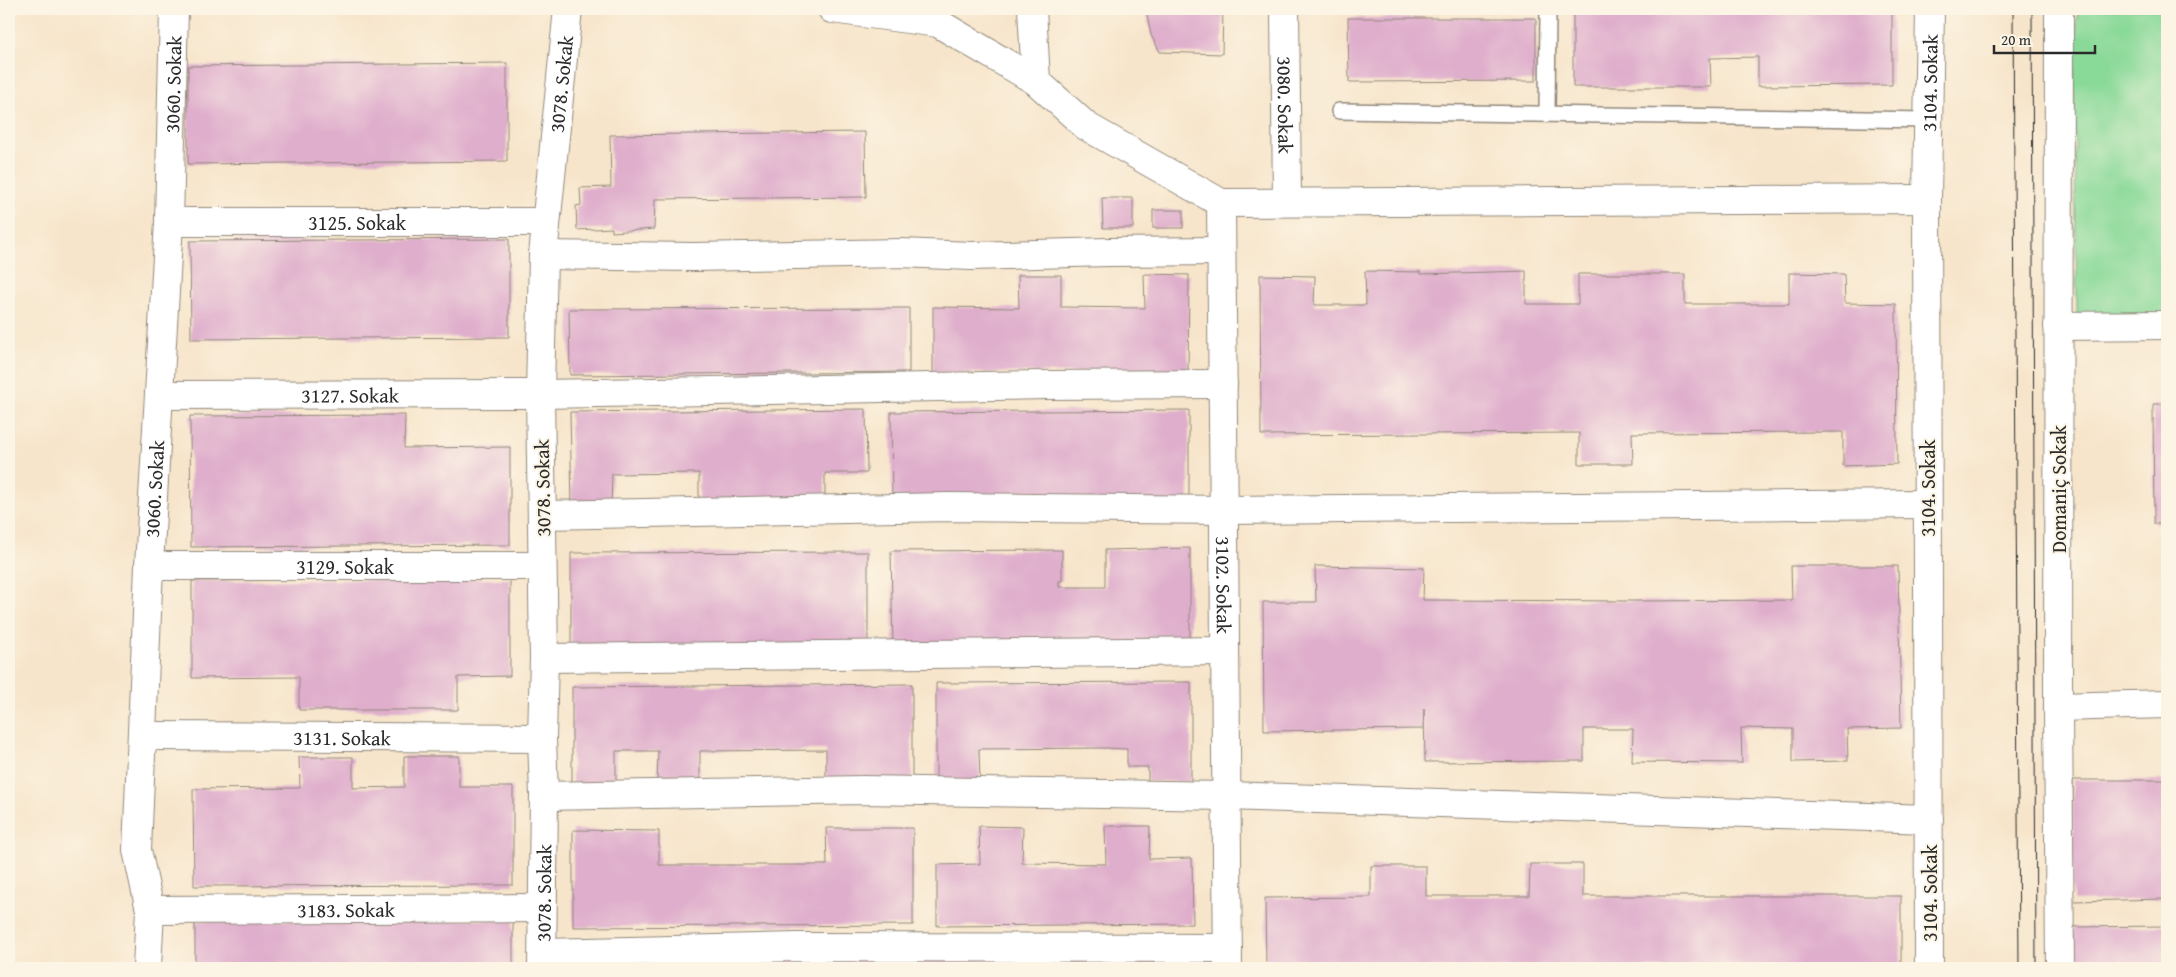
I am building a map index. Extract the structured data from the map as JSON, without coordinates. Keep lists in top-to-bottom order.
{
  "streets": {
    "street": [
      "3078. Sokak",
      "3104. Sokak",
      "3060. Sokak",
      "3080. Sokak",
      "3125. Sokak",
      "3127. Sokak",
      "Domaniç Sokak",
      "3129. Sokak",
      "3102. Sokak",
      "3131. Sokak",
      "3183. Sokak"
    ]
  },
  "crossings": [
    ["3078. Sokak", "3125. Sokak"],
    ["3078. Sokak", "3127. Sokak"],
    ["3078. Sokak", "3129. Sokak"],
    ["3078. Sokak", "3131. Sokak"],
    ["3078. Sokak", "3183. Sokak"],
    ["3060. Sokak", "3125. Sokak"],
    ["3060. Sokak", "3127. Sokak"],
    ["3060. Sokak", "3129. Sokak"],
    ["3060. Sokak", "3131. Sokak"],
    ["3060. Sokak", "3183. Sokak"],
    ["3127. Sokak", "3102. Sokak"]
  ],
  "scale_bar": "20 m"
}
